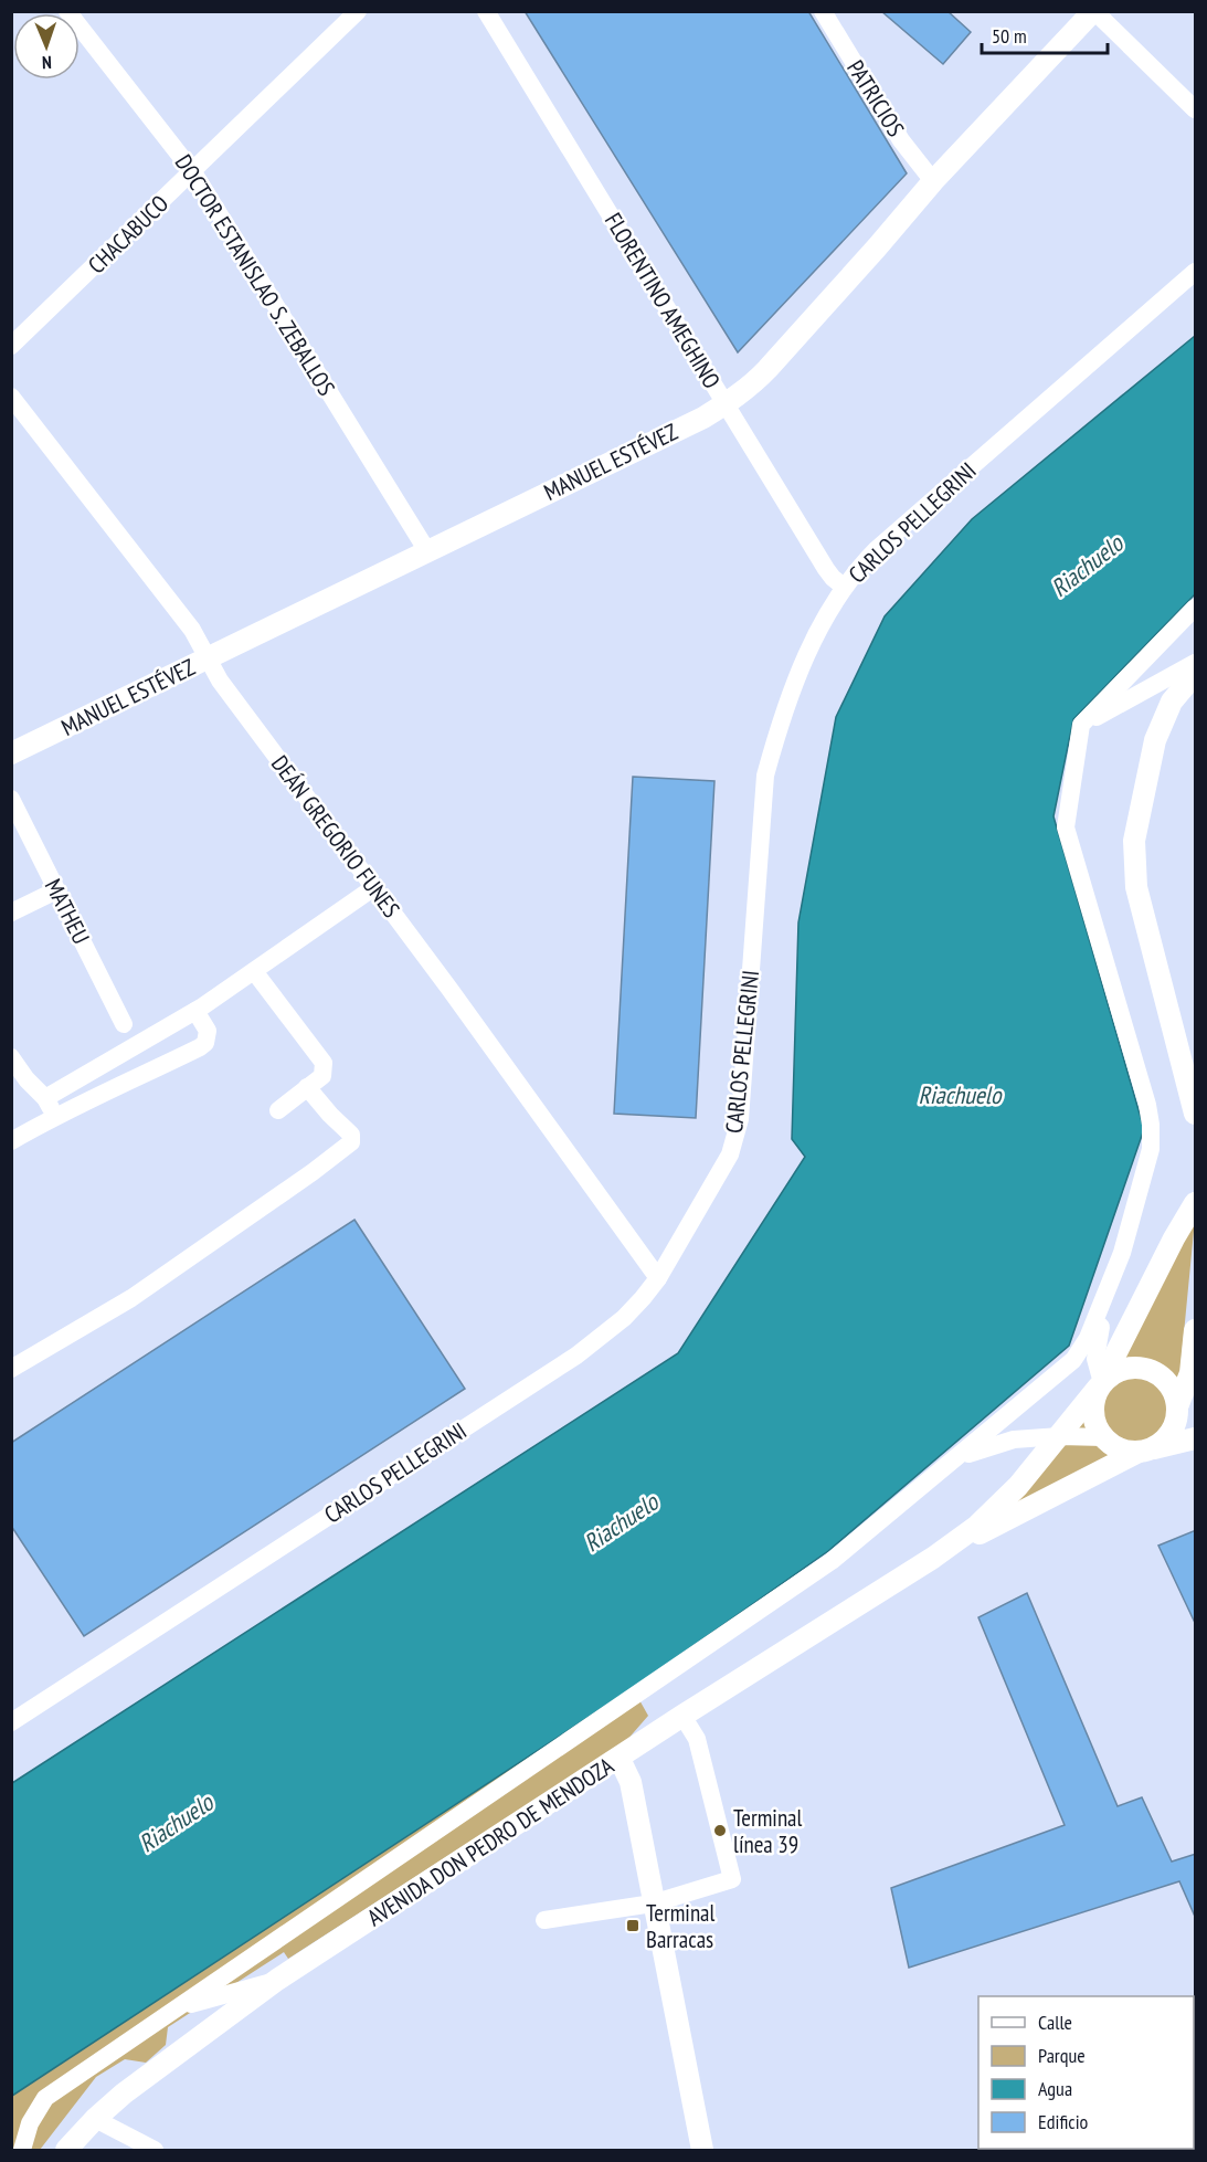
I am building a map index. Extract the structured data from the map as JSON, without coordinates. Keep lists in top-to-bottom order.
{
  "streets": {
    "main road": ["MANUEL ESTÉVEZ", "AVENIDA DON PEDRO DE MENDOZA"],
    "street": [
      "PATRICIOS",
      "CHACABUCO",
      "DOCTOR ESTANISLAO S. ZEBALLOS",
      "FLORENTINO AMEGHINO",
      "CARLOS PELLEGRINI",
      "DEÁN GREGORIO FUNES",
      "MATHEU"
    ]
  },
  "crossings": [
    ["PATRICIOS", "MANUEL ESTÉVEZ"],
    ["CHACABUCO", "DOCTOR ESTANISLAO S. ZEBALLOS"],
    ["DOCTOR ESTANISLAO S. ZEBALLOS", "MANUEL ESTÉVEZ"],
    ["FLORENTINO AMEGHINO", "MANUEL ESTÉVEZ"],
    ["FLORENTINO AMEGHINO", "CARLOS PELLEGRINI"],
    ["MANUEL ESTÉVEZ", "DEÁN GREGORIO FUNES"],
    ["CARLOS PELLEGRINI", "DEÁN GREGORIO FUNES"]
  ],
  "water": ["Riachuelo"],
  "places": {
    "other": ["Terminal línea 39"],
    "transit": ["Terminal Barracas"]
  },
  "legend": [
    "Calle",
    "Parque",
    "Agua",
    "Edificio"
  ],
  "scale_bar": "50 m",
  "north": "bottom"
}
